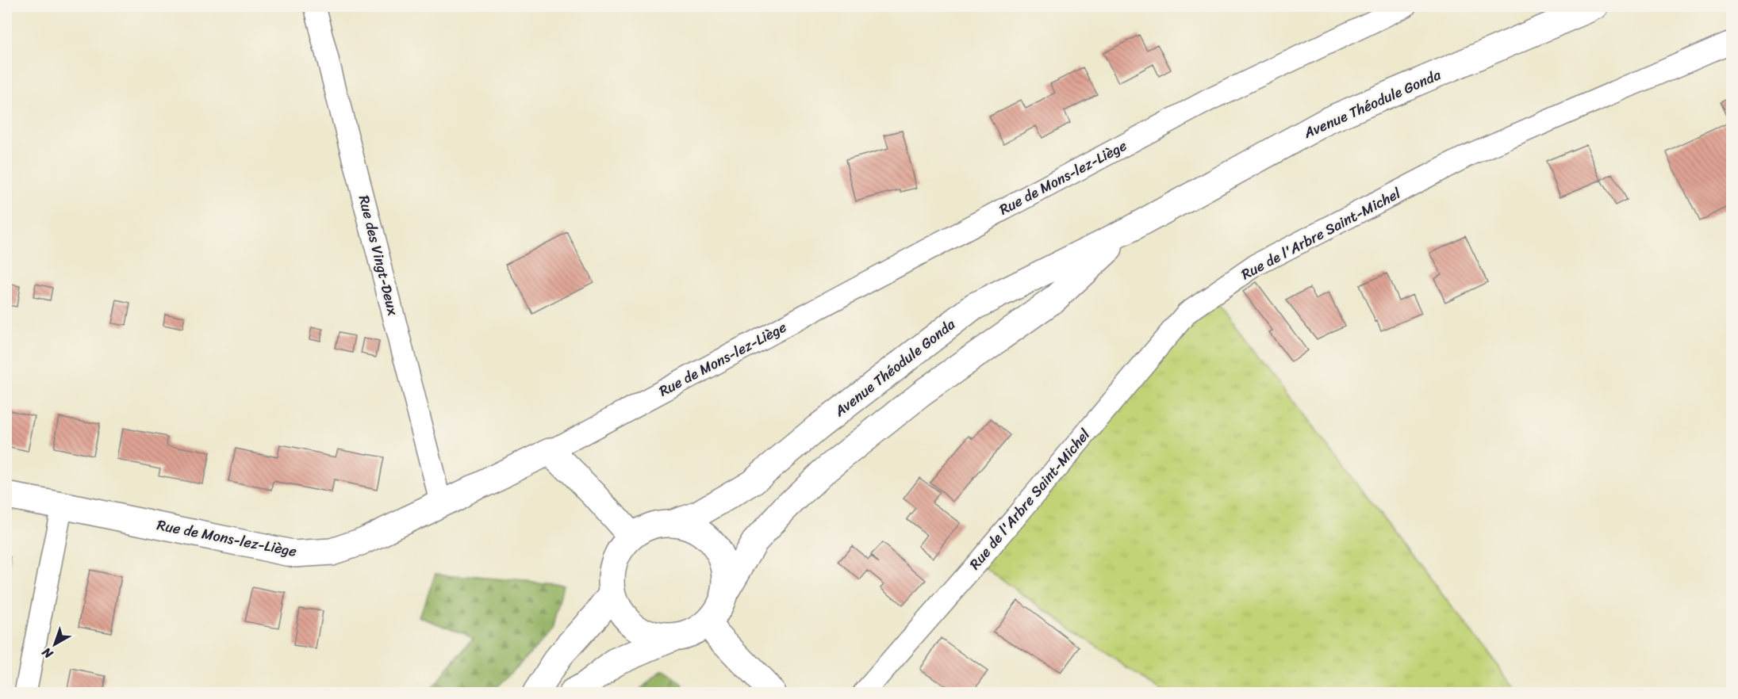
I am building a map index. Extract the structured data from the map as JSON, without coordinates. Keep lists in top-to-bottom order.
{
  "streets": {
    "main road": ["Avenue Théodule Gonda", "Rue de Mons-lez-Liège"],
    "street": ["Rue de l'Arbre Saint-Michel", "Rue des Vingt-Deux"]
  },
  "crossings": [
    ["Rue de Mons-lez-Liège", "Rue des Vingt-Deux"]
  ],
  "north": "bottom left"
}
